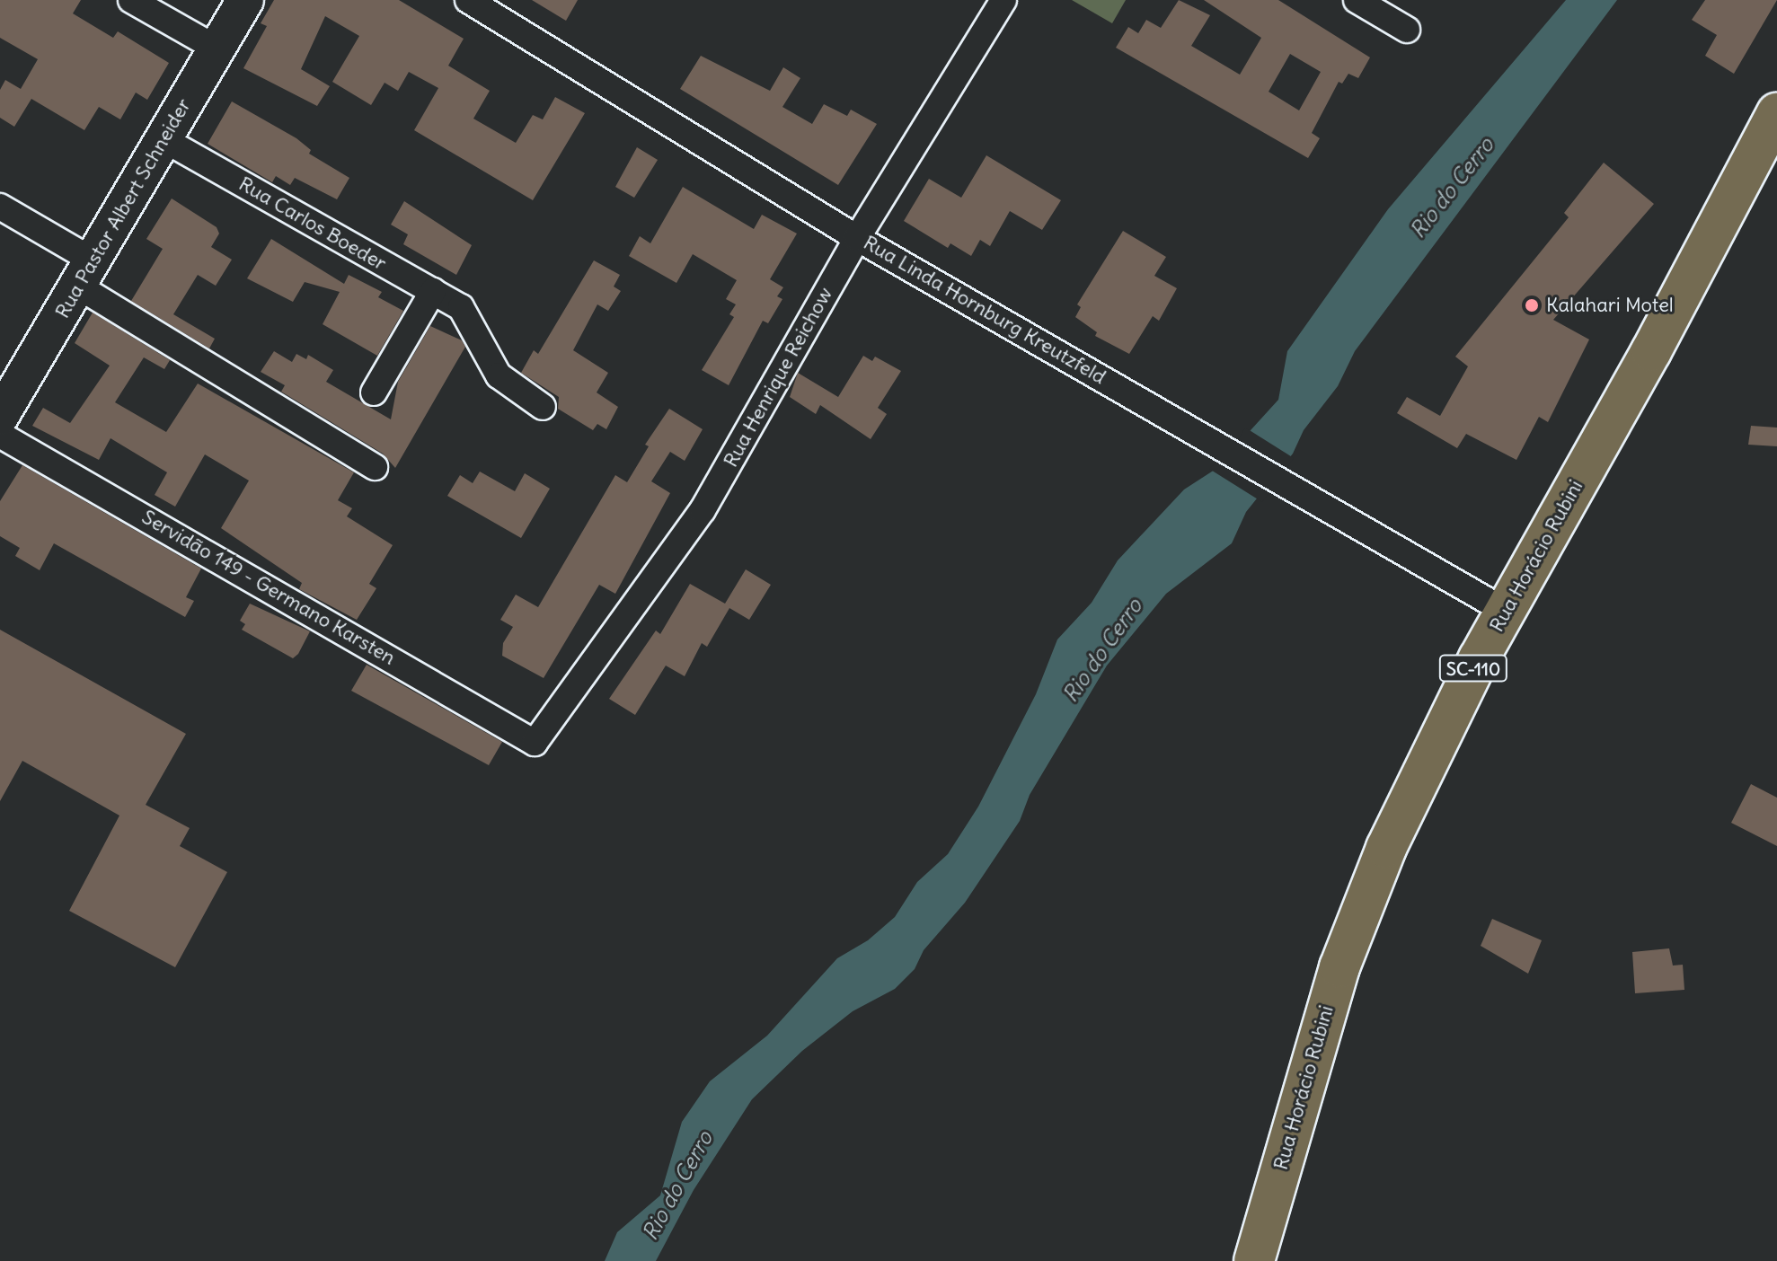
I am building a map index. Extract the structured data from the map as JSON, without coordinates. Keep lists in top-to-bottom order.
{
  "streets": {
    "main road": ["Rua Pastor Albert Schneider", "Rua Horácio Rubini", "SC-110"],
    "street": [
      "Rua Carlos Boeder",
      "Rua Linda Hornburg Kreutzfeld",
      "Rua Henrique Reichow",
      "Servidão 149 - Germano Karsten"
    ]
  },
  "crossings": [
    ["Rua Pastor Albert Schneider", "Rua Carlos Boeder"],
    ["Rua Linda Hornburg Kreutzfeld", "Rua Henrique Reichow"],
    ["Rua Linda Hornburg Kreutzfeld", "Rua Horácio Rubini"],
    ["Rua Henrique Reichow", "Servidão 149 - Germano Karsten"]
  ],
  "water": ["Rio do Cerro"],
  "places": ["Kalahari Motel"]
}
